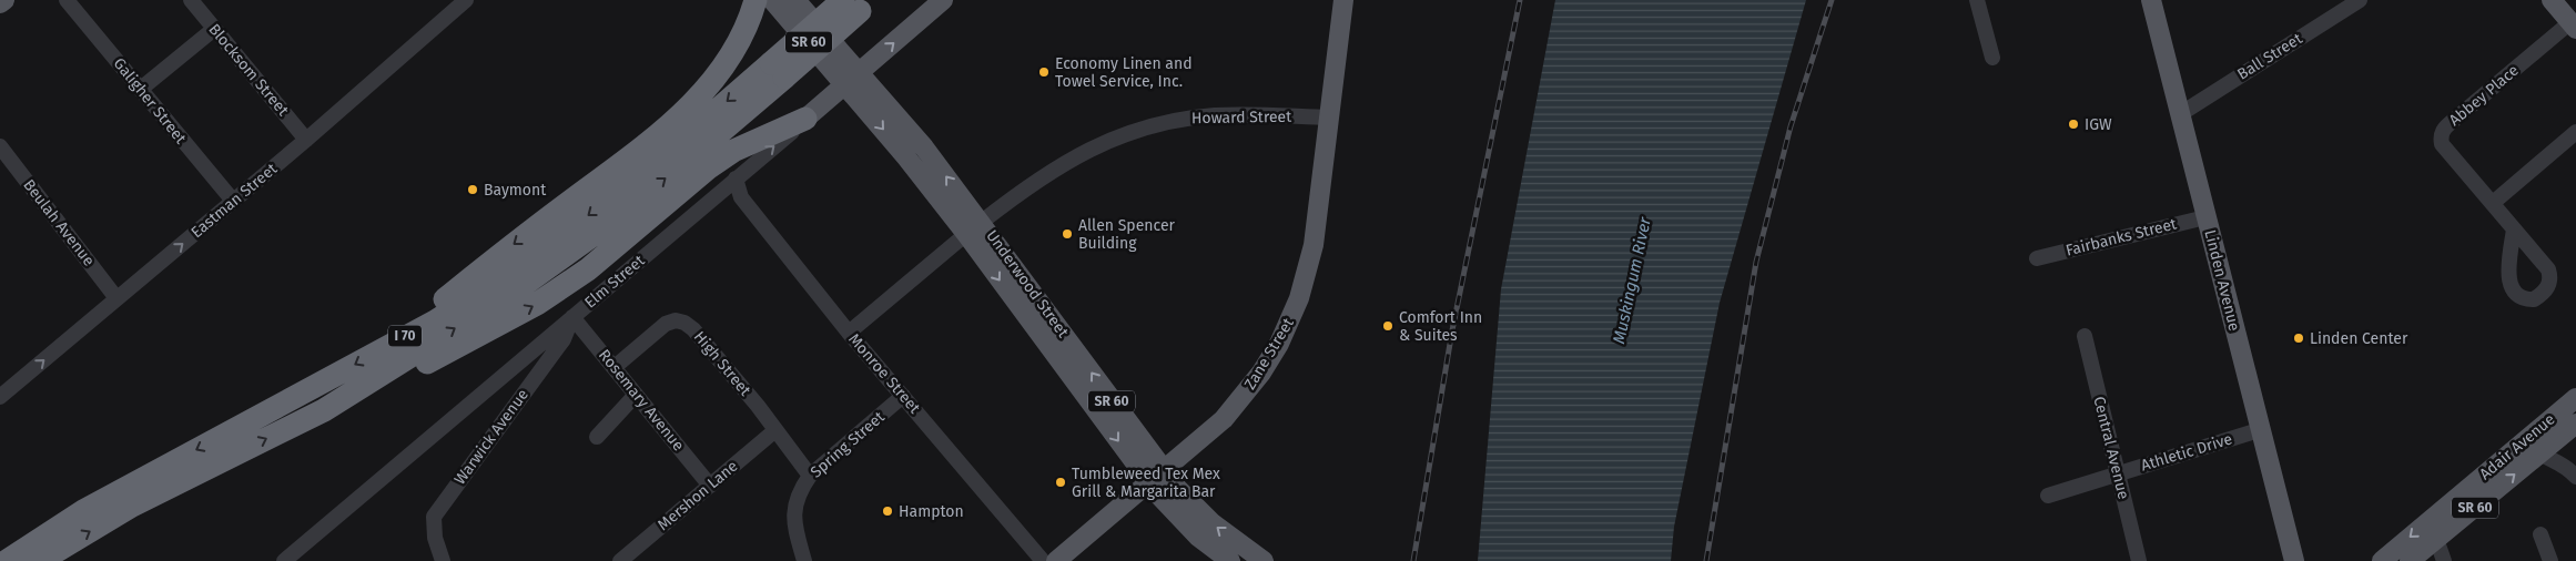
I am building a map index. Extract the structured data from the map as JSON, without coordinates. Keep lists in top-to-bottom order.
{
  "streets": {
    "highway": ["I 70"],
    "main road": [
      "SR 60",
      "Linden Avenue",
      "Elm Street",
      "Underwood Street",
      "Zane Street",
      "Adair Avenue"
    ],
    "street": [
      "Ball Street",
      "Blocksom Street",
      "Abbey Place",
      "Galigher Street",
      "Howard Street",
      "Eastman Street",
      "Beulah Avenue",
      "Fairbanks Street",
      "High Street",
      "Monroe Street",
      "Rosemary Avenue",
      "Warwick Avenue",
      "Spring Street",
      "Central Avenue",
      "Athletic Drive",
      "Mershon Lane"
    ]
  },
  "crossings": [
    ["Ball Street", "Linden Avenue"],
    ["Blocksom Street", "Eastman Street"],
    ["Galigher Street", "Eastman Street"],
    ["Howard Street", "Underwood Street"],
    ["Howard Street", "Zane Street"],
    ["Howard Street", "Monroe Street"],
    ["Eastman Street", "Beulah Avenue"],
    ["Fairbanks Street", "Linden Avenue"],
    ["Linden Avenue", "Athletic Drive"],
    ["Elm Street", "Underwood Street"],
    ["Elm Street", "Monroe Street"],
    ["Elm Street", "Rosemary Avenue"],
    ["Elm Street", "Warwick Avenue"],
    ["Underwood Street", "Zane Street"],
    ["High Street", "Rosemary Avenue"],
    ["High Street", "Spring Street"],
    ["High Street", "Mershon Lane"],
    ["Monroe Street", "Spring Street"],
    ["Rosemary Avenue", "Warwick Avenue"],
    ["Rosemary Avenue", "Mershon Lane"],
    ["Central Avenue", "Athletic Drive"]
  ],
  "one_way": ["Eastman Street"],
  "water": ["Muskingum River"],
  "places": [
    "Economy Linen and Towel Service, Inc.",
    "IGW",
    "Baymont",
    "Allen Spencer Building",
    "Comfort Inn & Suites",
    "Linden Center",
    "Tumbleweed Tex Mex Grill & Margarita Bar",
    "Hampton"
  ]
}
